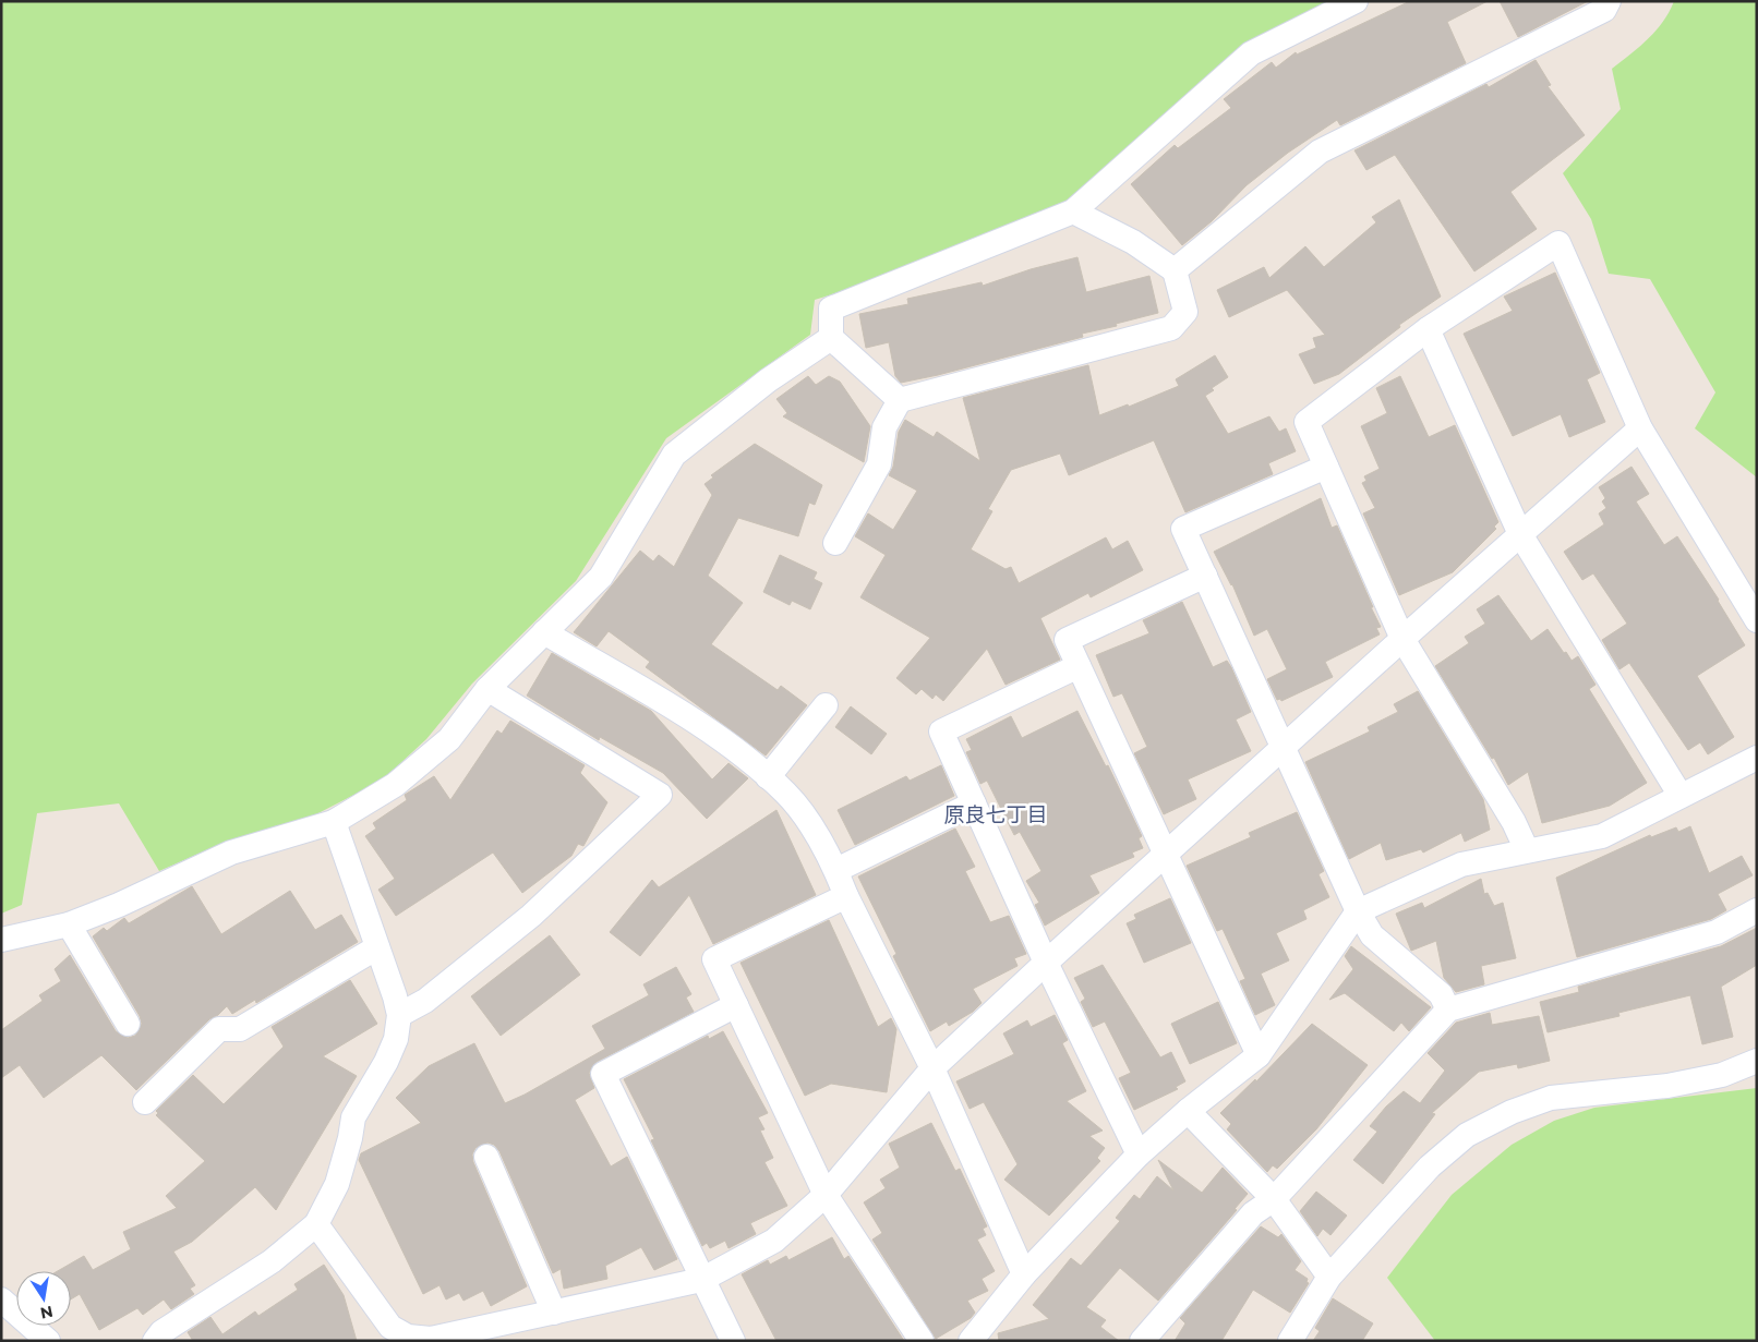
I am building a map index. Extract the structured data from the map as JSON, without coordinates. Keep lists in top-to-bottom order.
{
  "districts": ["原良七丁目"],
  "north": "bottom"
}
